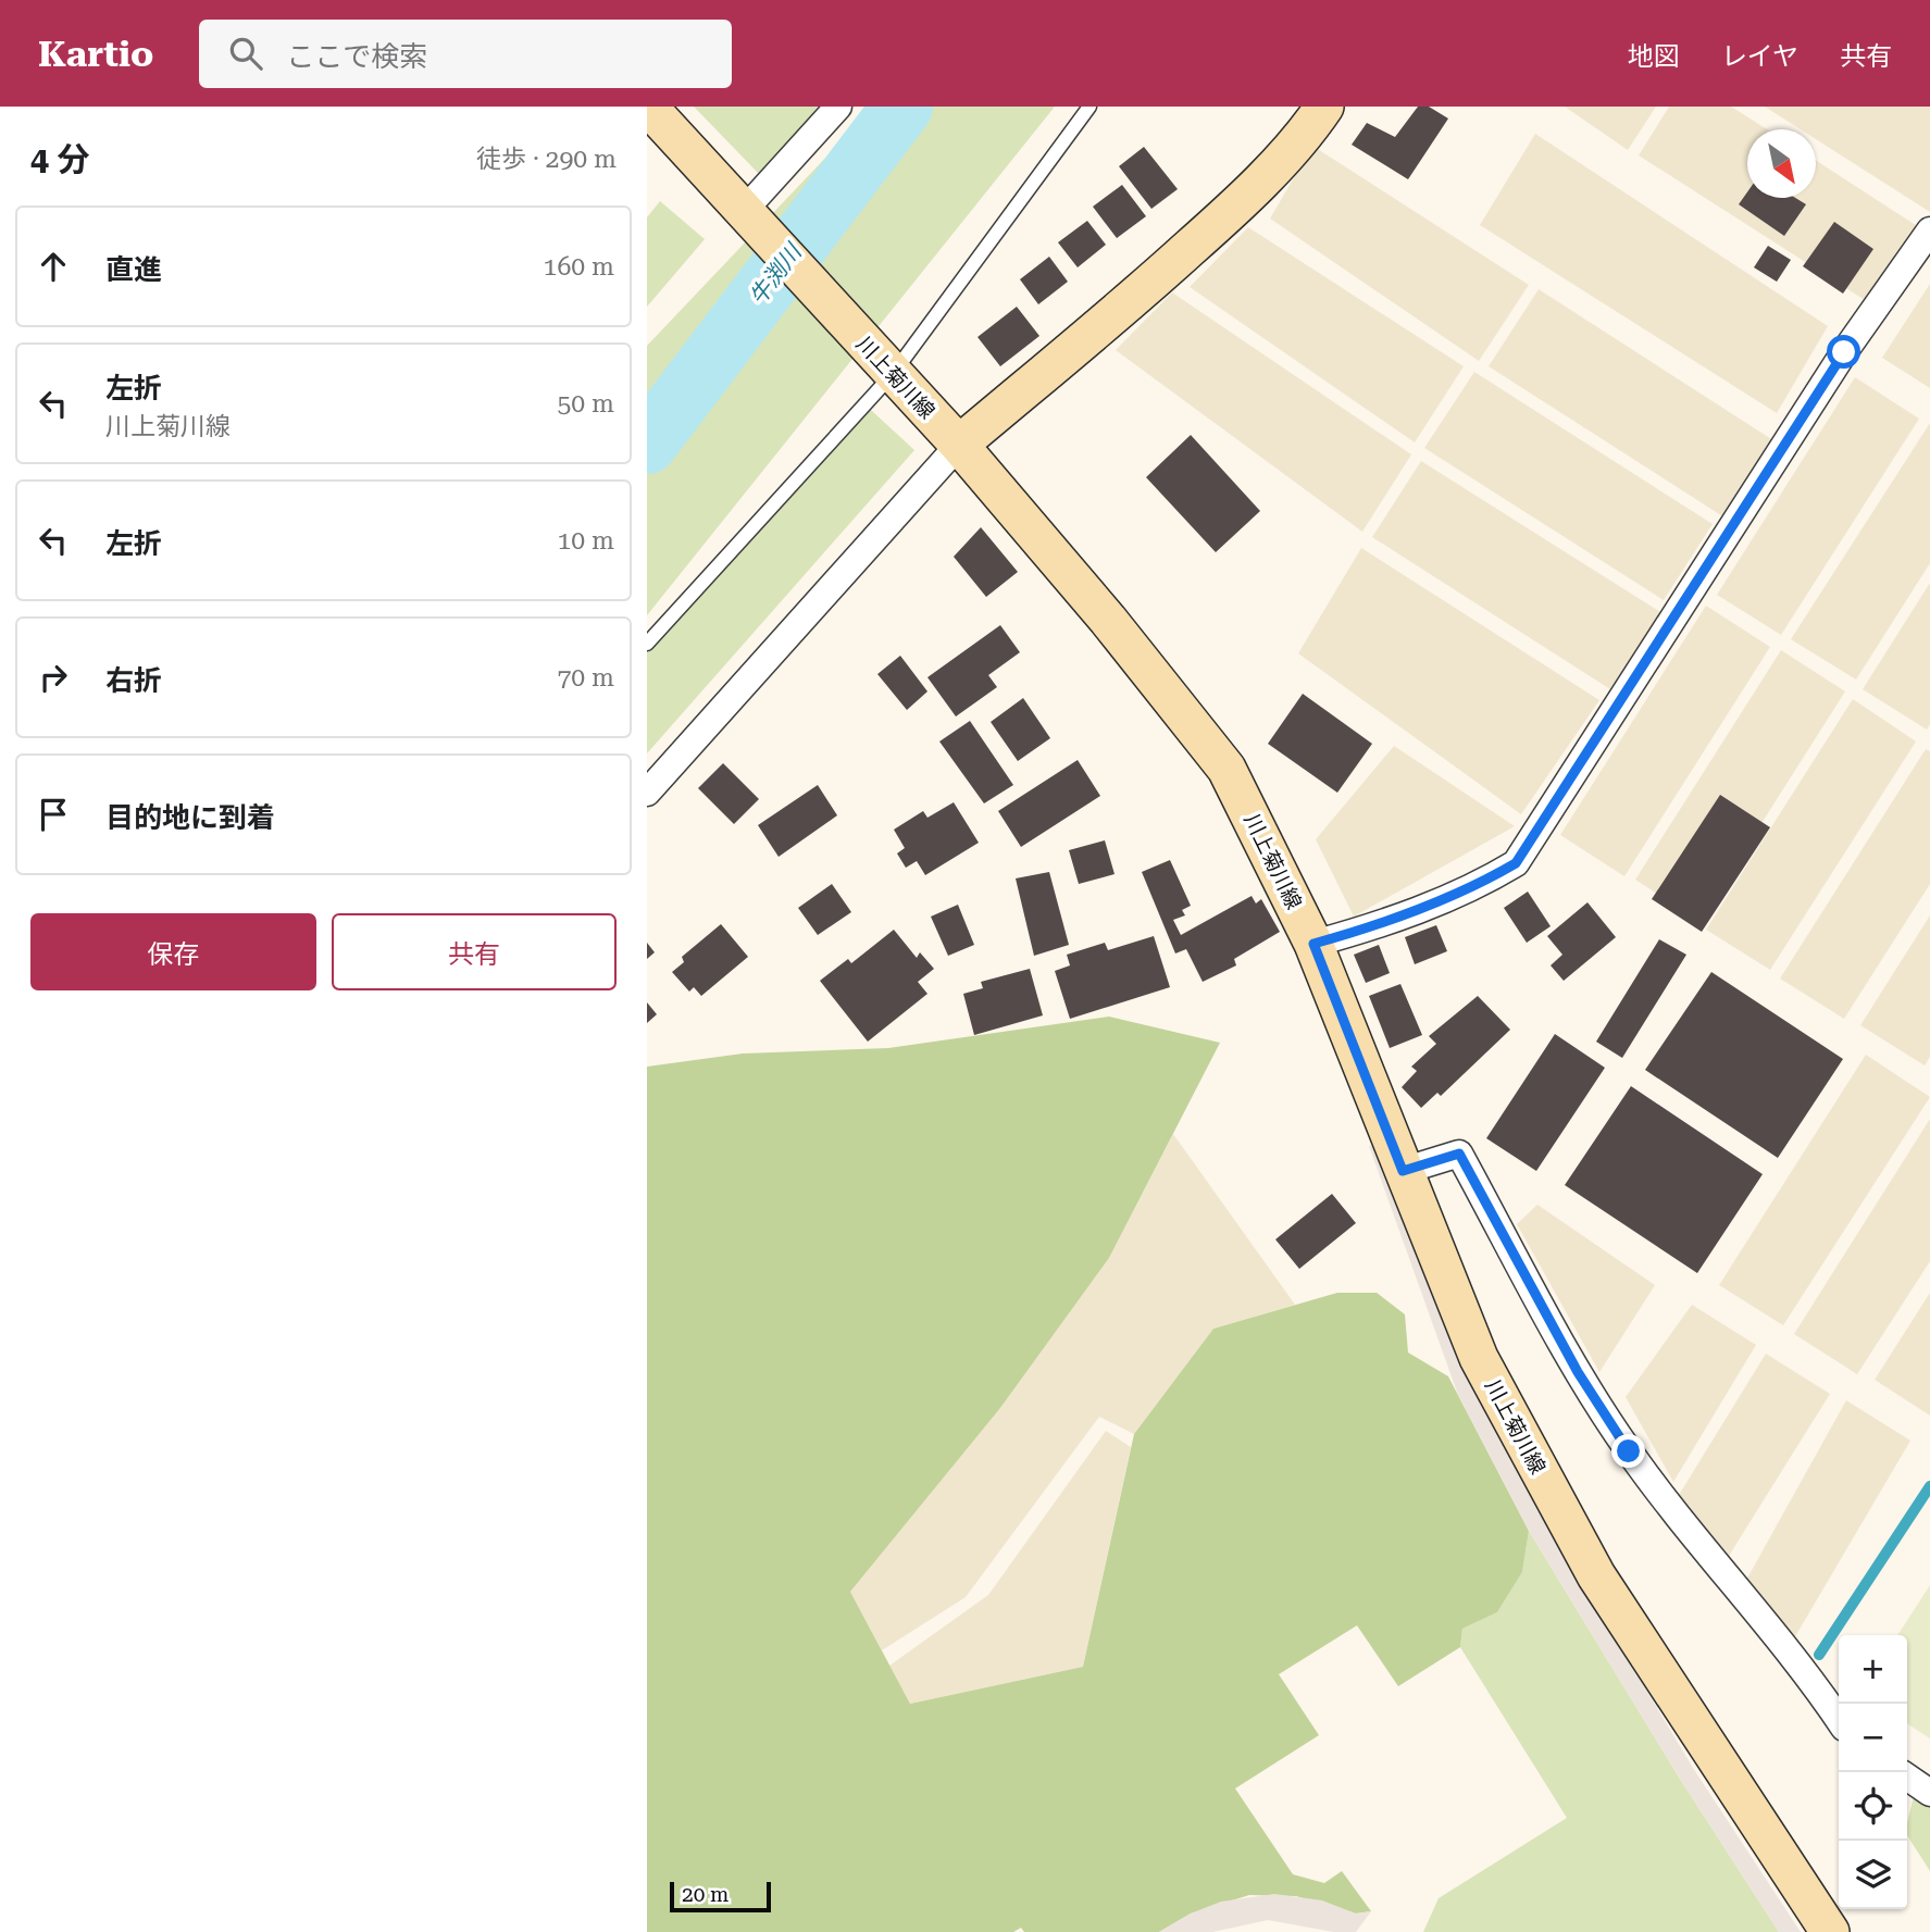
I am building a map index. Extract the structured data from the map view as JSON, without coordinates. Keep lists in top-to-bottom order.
{
  "streets": {
    "main road": ["川上菊川線"]
  },
  "water": ["牛渕川"],
  "scale_bar": "20 m",
  "north": "bottom right",
  "page": {
    "header": "Kartio",
    "search": "ここで検索",
    "nav": ["地図", "レイヤ", "共有"],
    "heading": ["4 分", "徒歩 · 290 m"],
    "list": [
      ["直進", "160 m"],
      ["左折", "川上菊川線", "50 m"],
      ["左折", "10 m"],
      ["右折", "70 m"],
      "目的地に到着"
    ],
    "buttons": ["保存", "共有"],
    "map_buttons": ["+", "−"],
    "scale": "20 m"
  }
}
